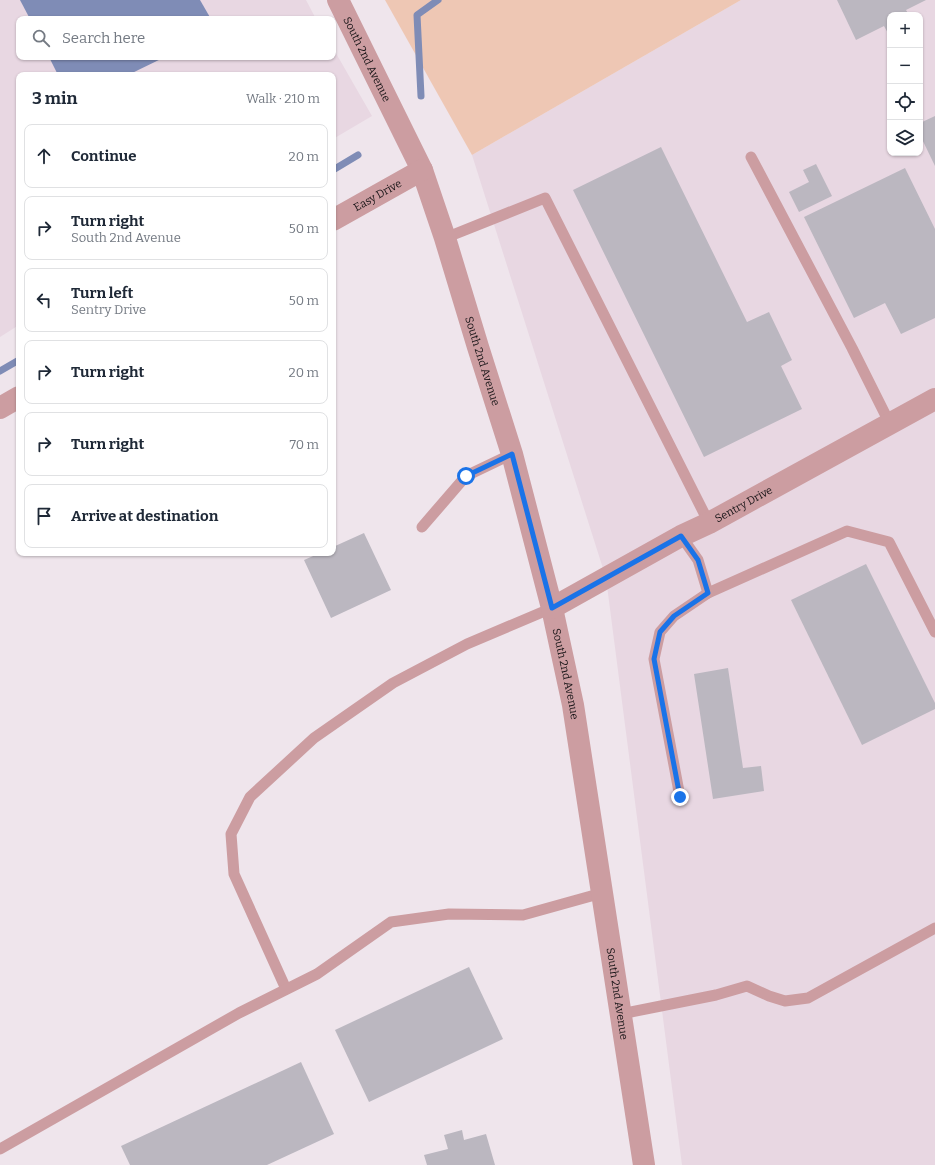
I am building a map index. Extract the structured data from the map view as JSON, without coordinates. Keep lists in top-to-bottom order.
{
  "streets": {
    "street": ["South 2nd Avenue", "Easy Drive", "Sentry Drive"]
  },
  "crossings": [
    ["South 2nd Avenue", "Easy Drive"],
    ["South 2nd Avenue", "Sentry Drive"]
  ],
  "page": {
    "map_buttons": ["+", "−"],
    "search": "Search here",
    "heading": ["3 min", "Walk · 210 m"],
    "list": [
      ["Continue", "20 m"],
      ["Turn right", "South 2nd Avenue", "50 m"],
      ["Turn left", "Sentry Drive", "50 m"],
      ["Turn right", "20 m"],
      ["Turn right", "70 m"],
      "Arrive at destination"
    ]
  }
}
